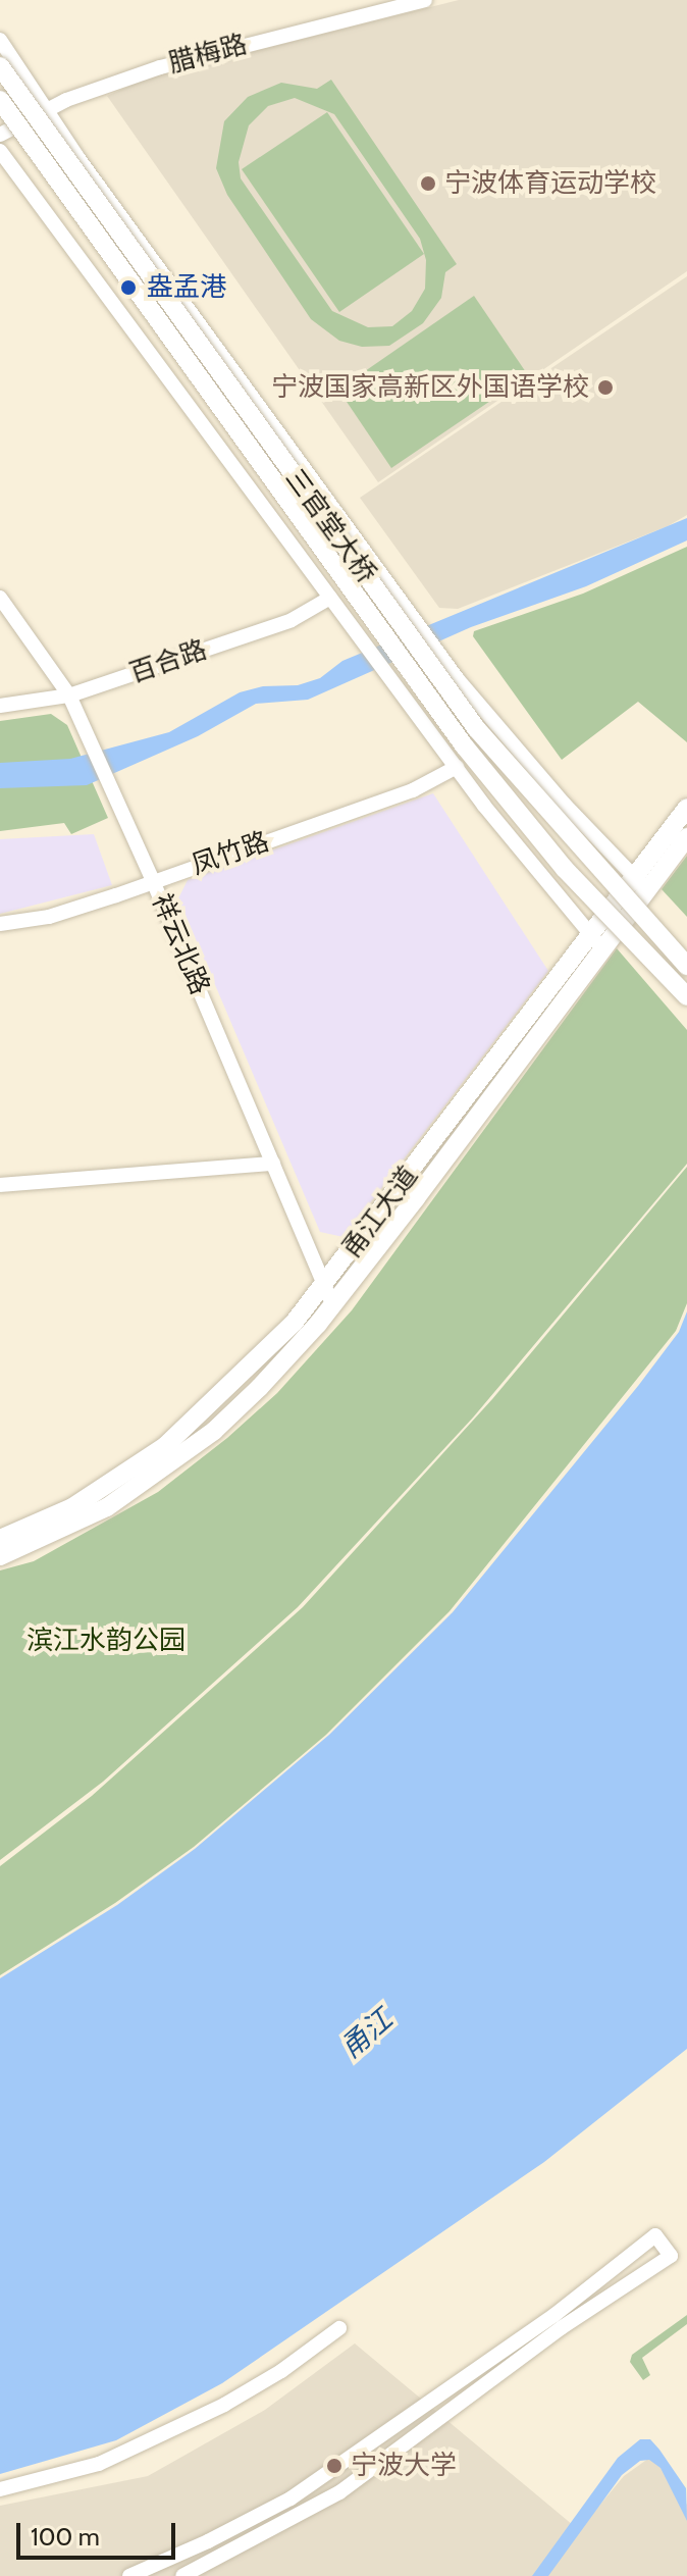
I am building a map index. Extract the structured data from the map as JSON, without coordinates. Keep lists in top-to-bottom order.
{
  "streets": {
    "main road": ["三官堂大桥", "甬江大道"],
    "street": [
      "腊梅路",
      "百合路",
      "凤竹路",
      "祥云北路"
    ]
  },
  "crossings": [
    ["百合路", "祥云北路"],
    ["凤竹路", "祥云北路"],
    ["祥云北路", "甬江大道"]
  ],
  "water": ["甬江"],
  "parks": ["滨江水韵公园"],
  "places": [
    "宁波体育运动学校",
    "盎孟港",
    "宁波国家高新区外国语学校",
    "宁波大学"
  ],
  "scale_bar": "100 m"
}
